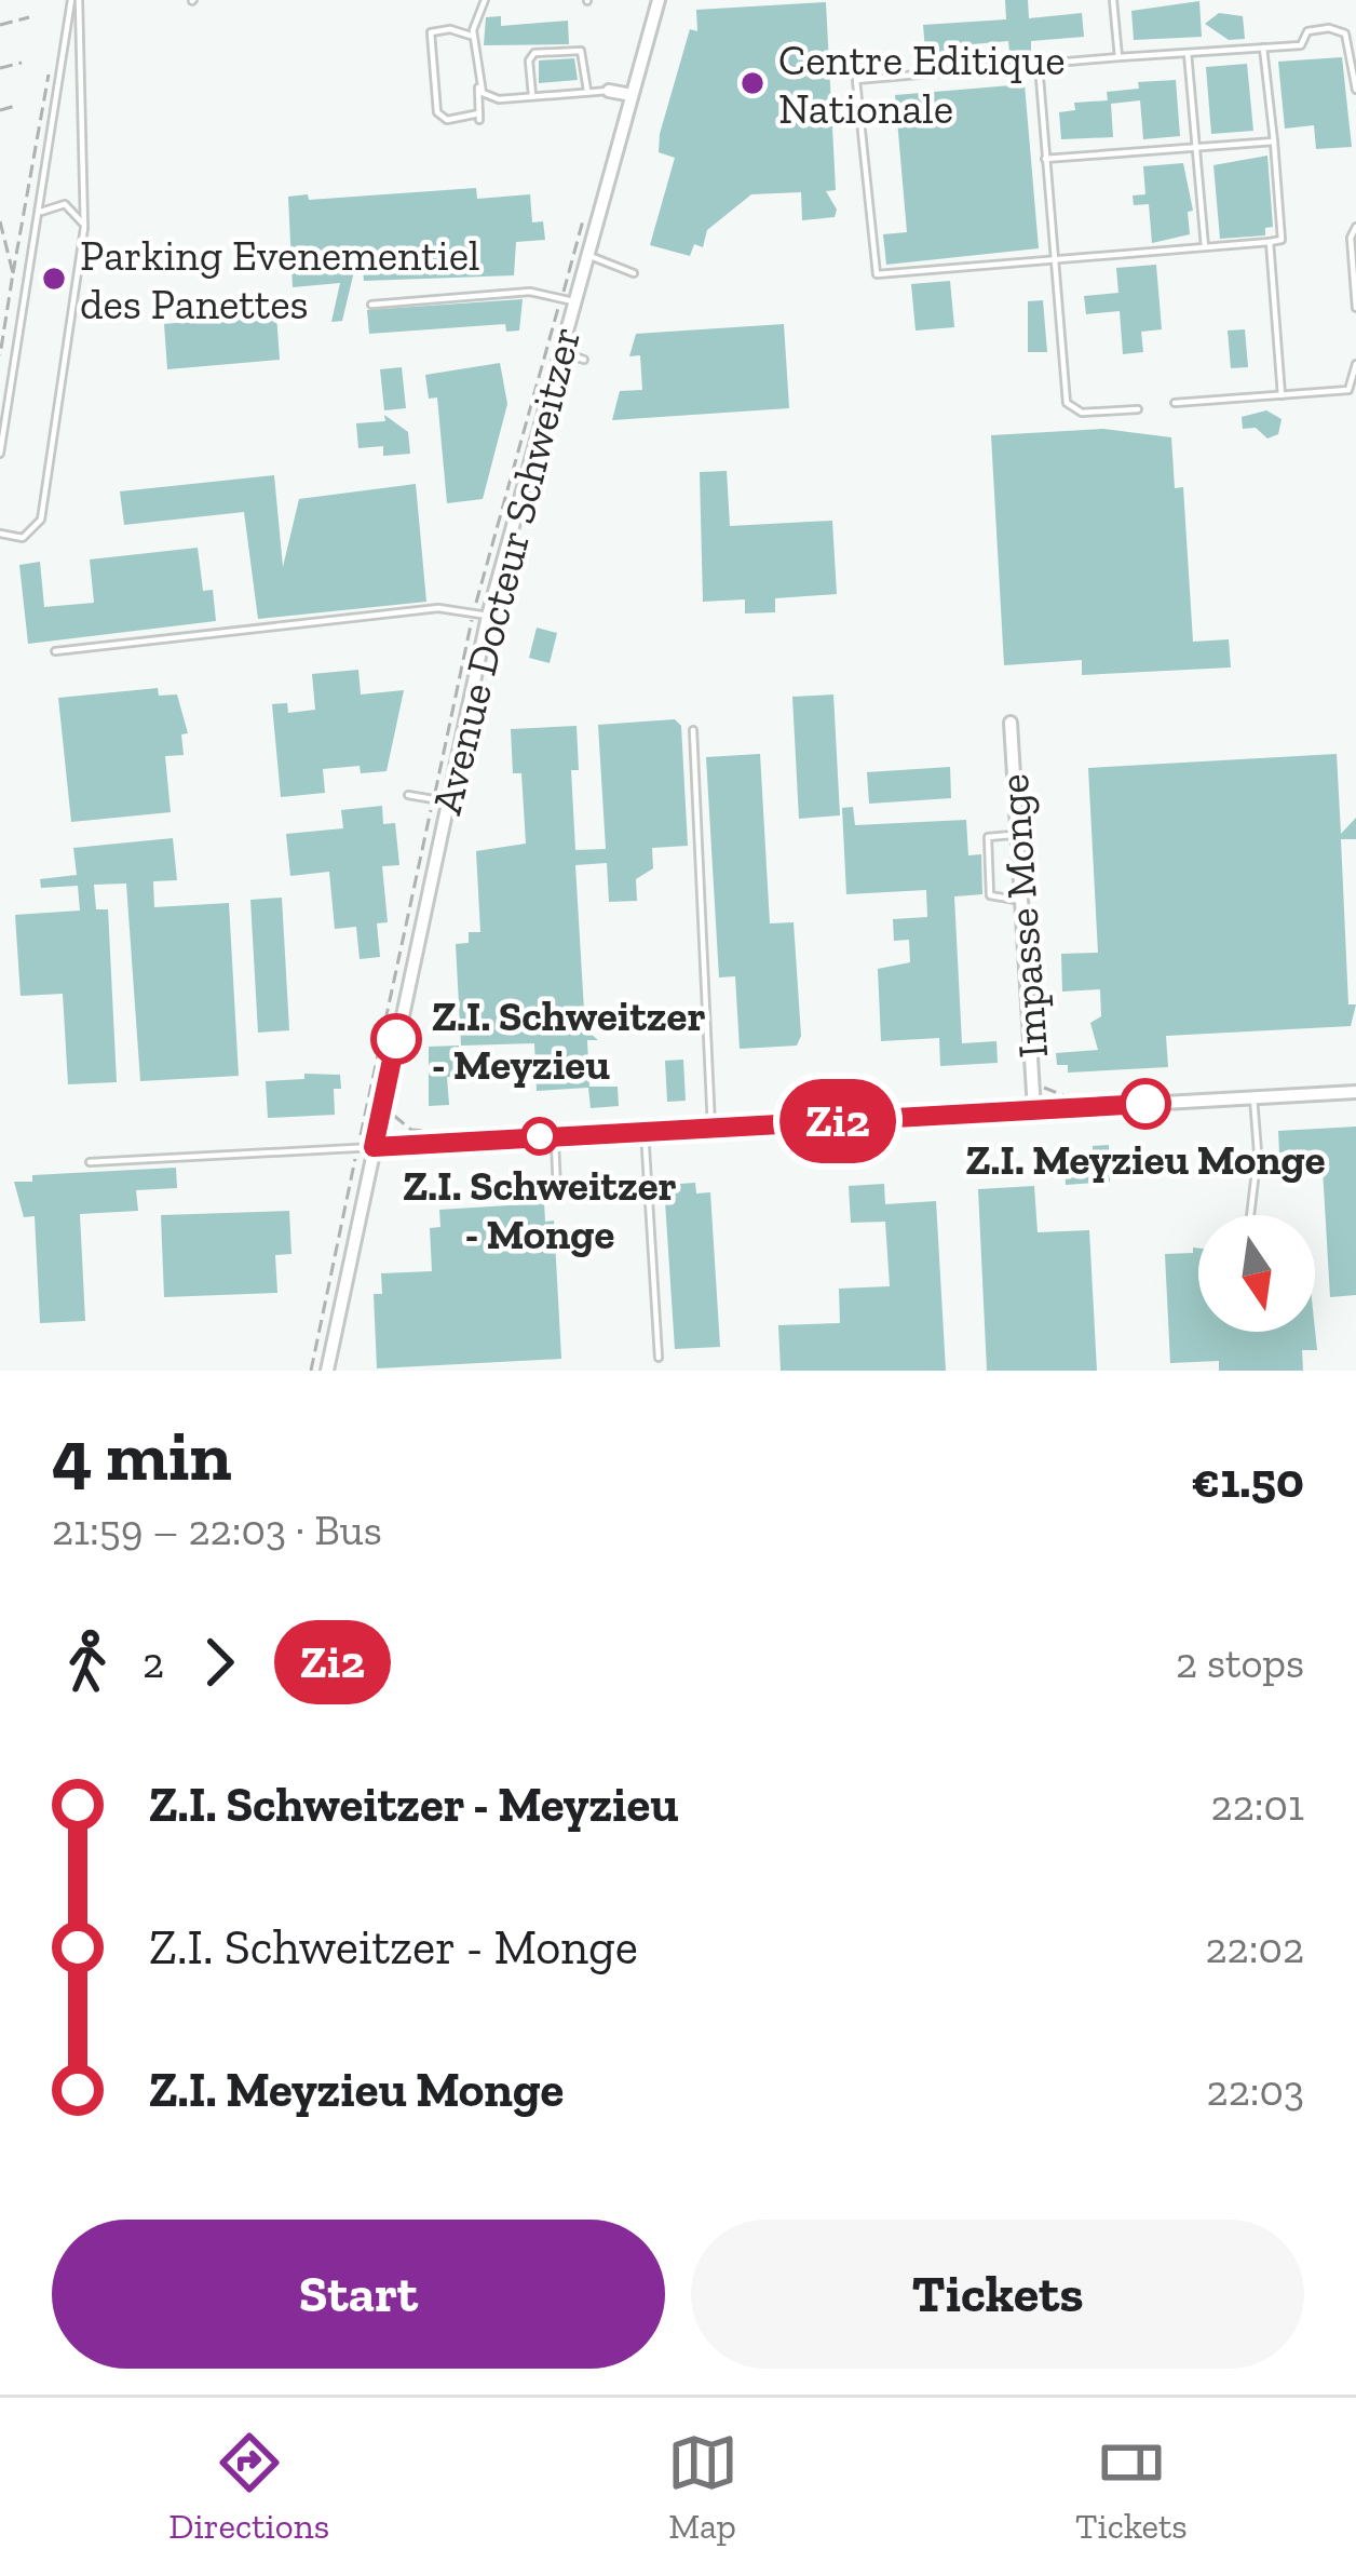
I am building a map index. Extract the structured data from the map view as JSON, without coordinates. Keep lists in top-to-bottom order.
{
  "streets": {
    "street": ["Avenue Docteur Schweitzer", "Impasse Monge"]
  },
  "places": [
    "Centre Editique Nationale",
    "Parking Evenementiel des Panettes",
    "Z.I. Schweitzer - Meyzieu",
    "Z.I. Meyzieu Monge",
    "Z.I. Schweitzer - Monge"
  ],
  "lines": ["bus line Zi2"],
  "north": "bottom",
  "page": {
    "on_map": "Zi2",
    "heading": ["4 min", "21:59 – 22:03 · Bus", "€1.50"],
    "legs": ["2", "Zi2", "2 stops"],
    "list": [
      {
        "name": "Z.I. Schweitzer - Meyzieu",
        "value": "22:01"
      },
      {
        "name": "Z.I. Schweitzer - Monge",
        "value": "22:02"
      },
      {
        "name": "Z.I. Meyzieu Monge",
        "value": "22:03"
      }
    ],
    "buttons": ["Start", "Tickets"],
    "tabs": ["Directions", "Map", "Tickets"]
  }
}
